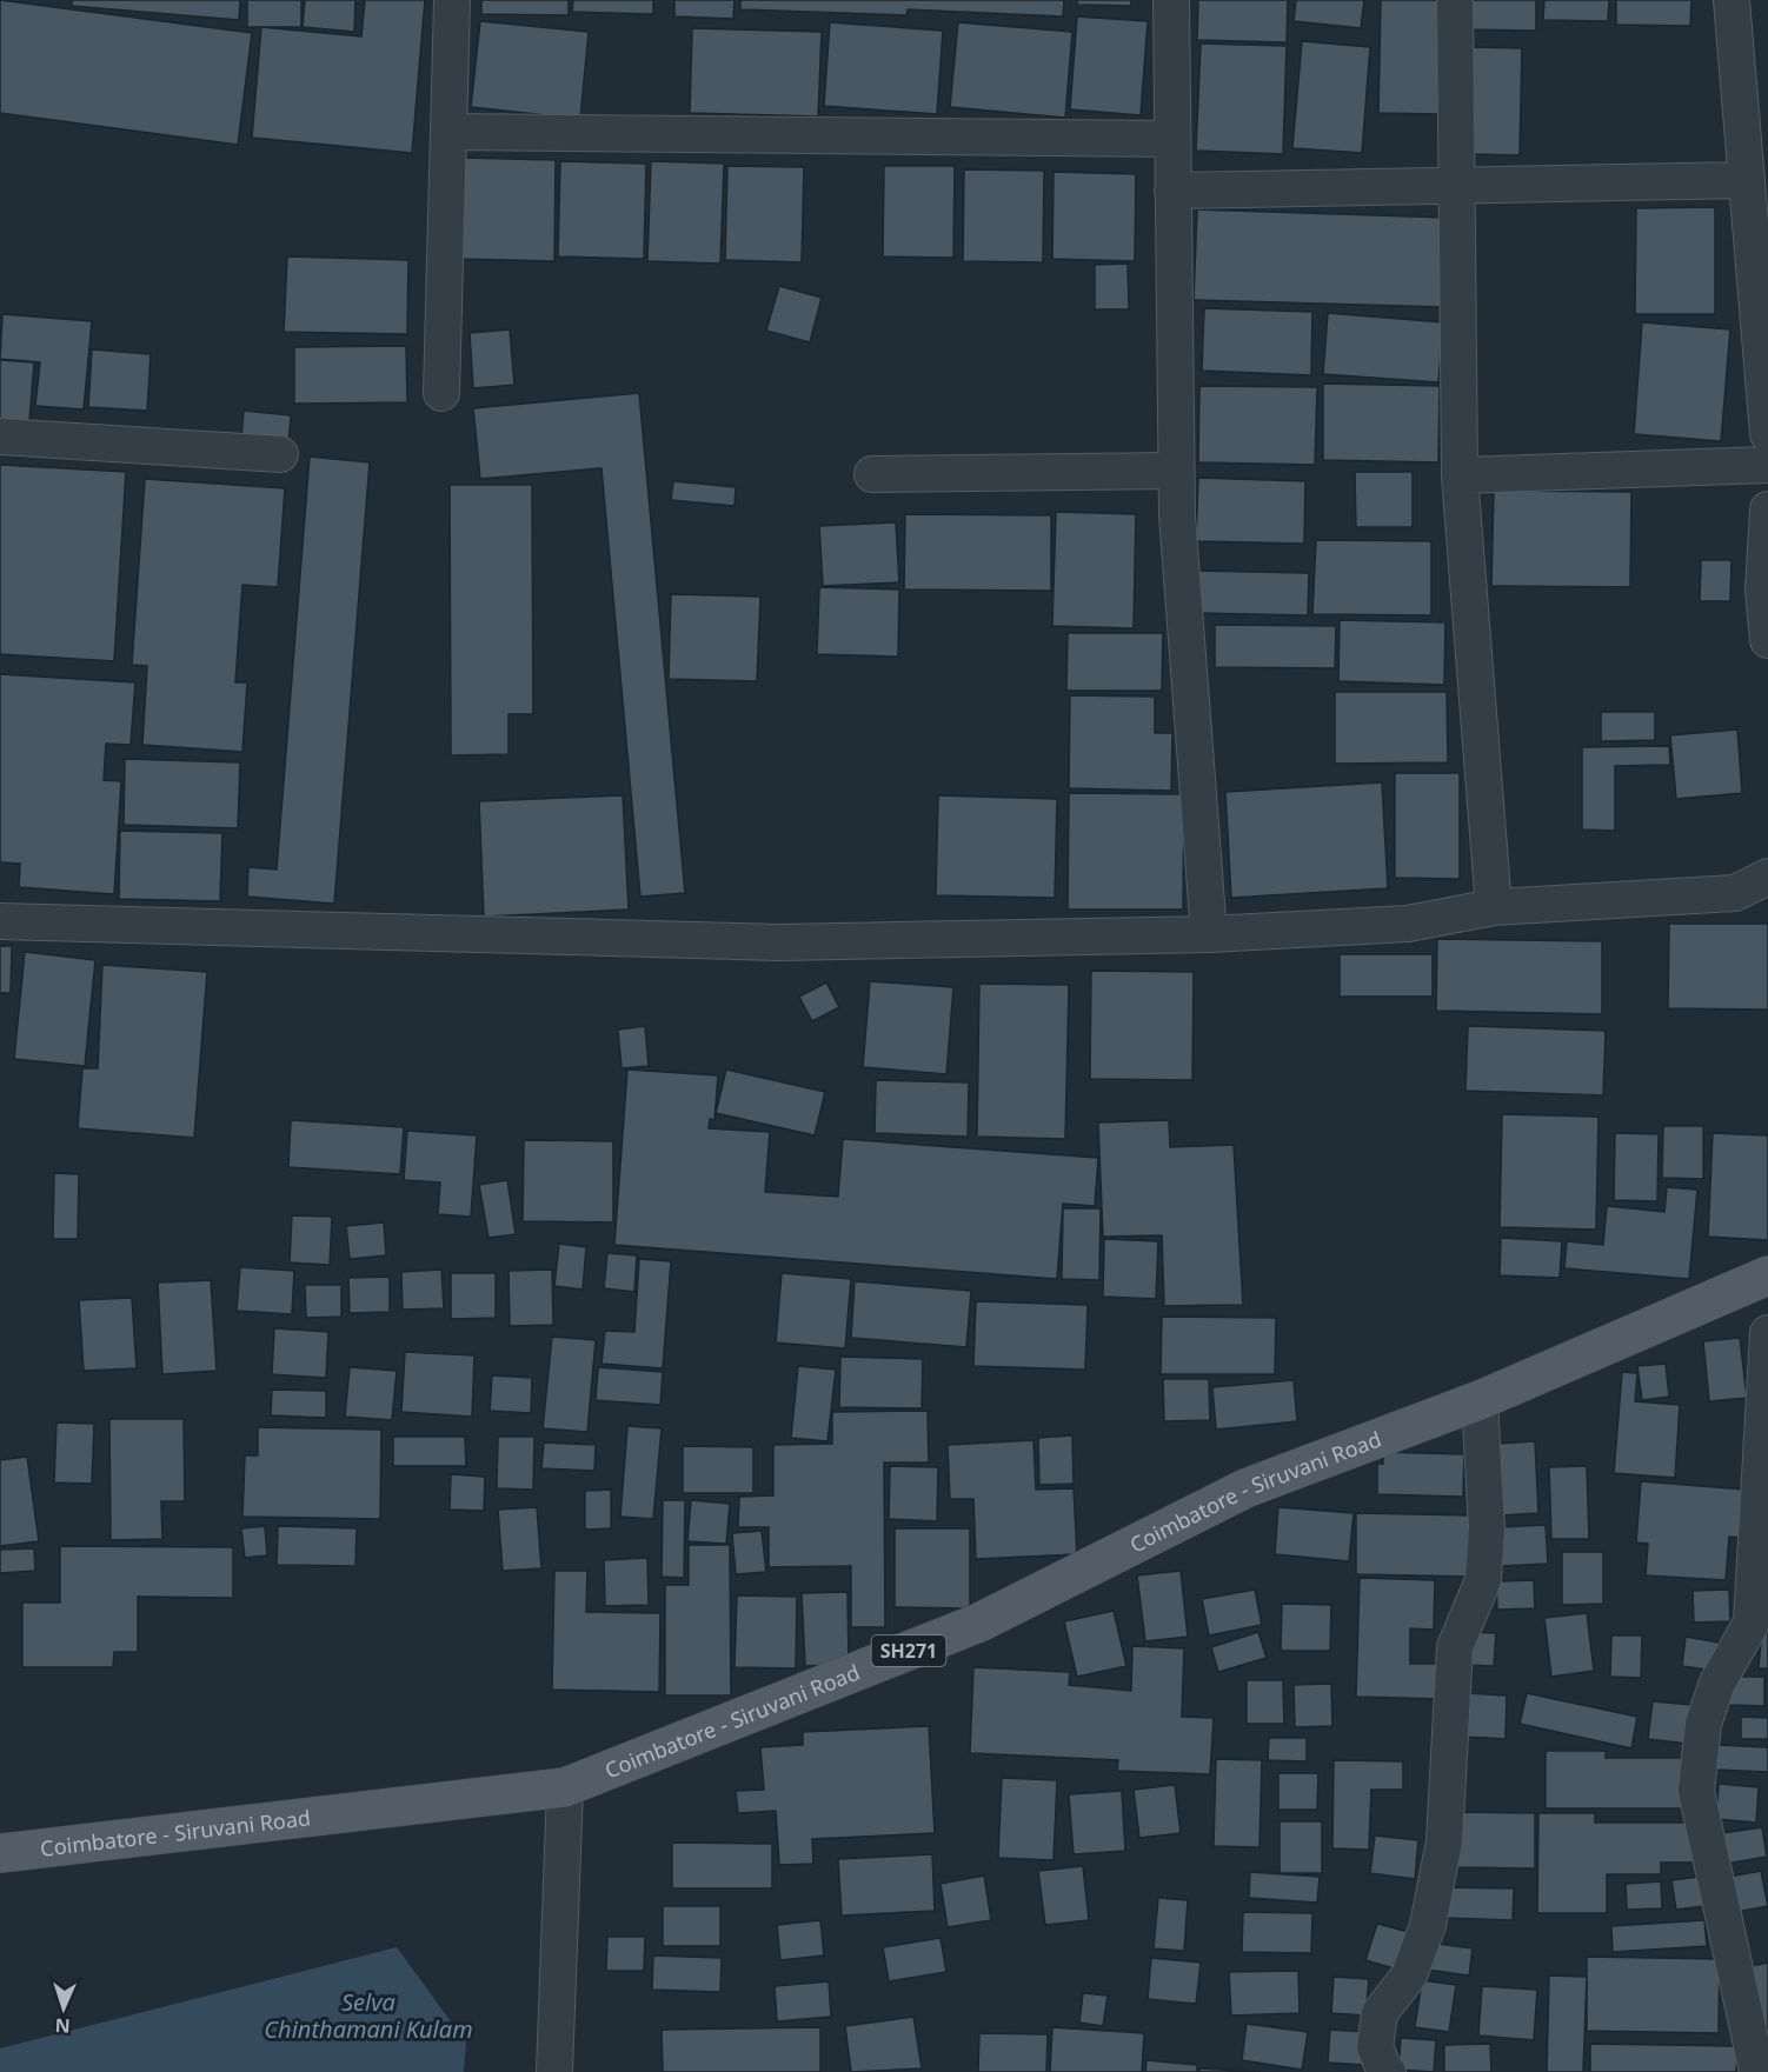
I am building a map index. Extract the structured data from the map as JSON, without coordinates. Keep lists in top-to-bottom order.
{
  "streets": {
    "main road": ["Coimbatore - Siruvani Road", "SH271"]
  },
  "water": ["Selva Chinthamani Kulam"],
  "north": "bottom"
}
